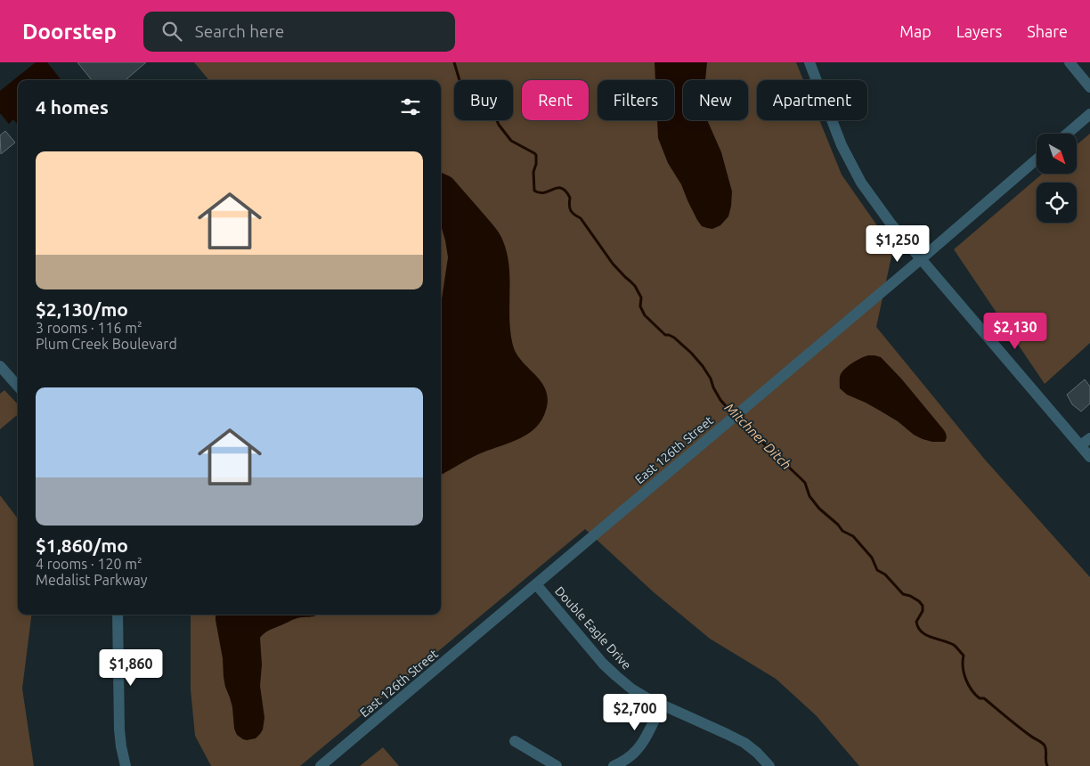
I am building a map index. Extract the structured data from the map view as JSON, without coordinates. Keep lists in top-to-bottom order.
{
  "streets": {
    "street": ["East 126th Street", "Double Eagle Drive"]
  },
  "crossings": [
    ["East 126th Street", "Double Eagle Drive"]
  ],
  "water": ["Mitchner Ditch"],
  "north": "bottom right",
  "page": {
    "header": "Doorstep",
    "search": "Search here",
    "nav": ["Map", "Layers", "Share"],
    "chip": [
      "Buy",
      "Rent",
      "Filters",
      "New",
      "Apartment"
    ],
    "heading": "4 homes",
    "list": [
      {
        "name": "$2,130/mo",
        "note": "3 rooms · 116 m² · Plum Creek Boulevard"
      },
      {
        "name": "$1,860/mo",
        "note": "4 rooms · 120 m² · Medalist Parkway"
      }
    ],
    "price": [
      "$1,250",
      "$2,130",
      "$1,860",
      "$2,700"
    ]
  }
}
